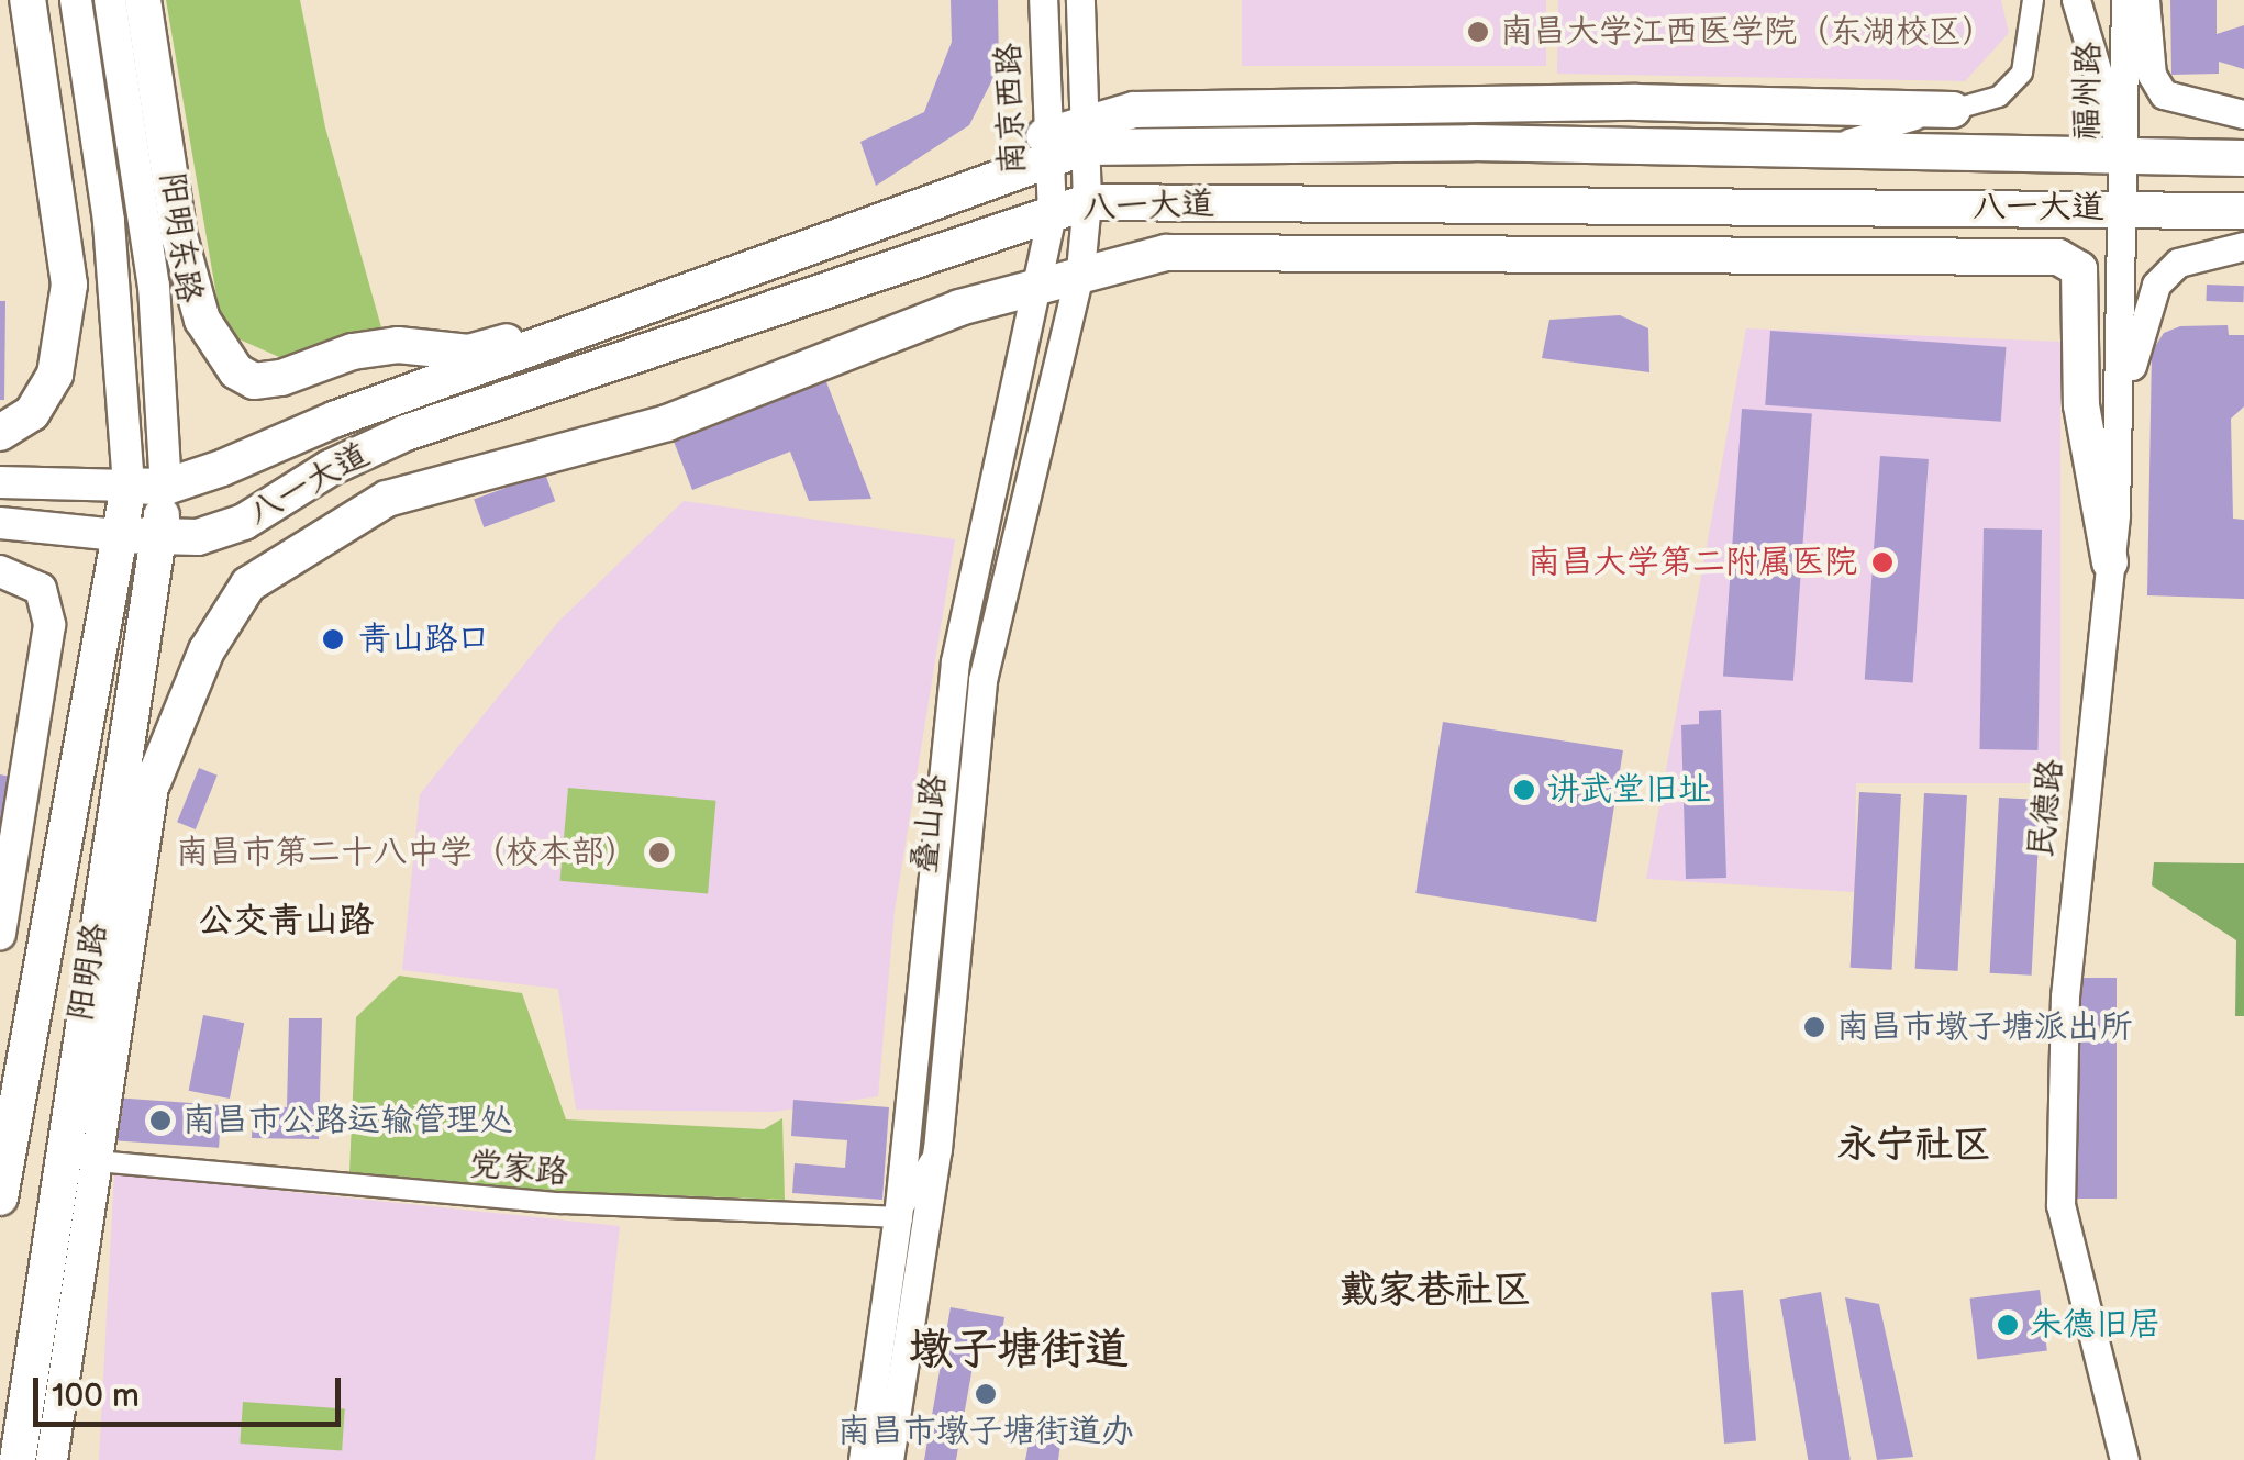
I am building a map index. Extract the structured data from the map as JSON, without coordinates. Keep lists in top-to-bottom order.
{
  "streets": {
    "highway": ["八一大道", "阳明路"],
    "main road": [
      "福州路",
      "南京西路",
      "阳明东路",
      "民德路",
      "叠山路"
    ],
    "street": ["党家路"]
  },
  "crossings": [
    ["福州路", "八一大道"],
    ["福州路", "民德路"],
    ["南京西路", "八一大道"],
    ["南京西路", "叠山路"],
    ["八一大道", "阳明东路"],
    ["八一大道", "民德路"],
    ["八一大道", "叠山路"],
    ["八一大道", "阳明路"],
    ["阳明东路", "阳明路"],
    ["叠山路", "党家路"],
    ["阳明路", "党家路"]
  ],
  "districts": [
    "公交青山路",
    "永宁社区",
    "戴家巷社区",
    "墩子塘街道"
  ],
  "places": [
    "南昌大学江西医学院（东湖校区）",
    "南昌大学第二附属医院",
    "青山路口",
    "讲武堂旧址",
    "南昌市第二十八中学（校本部）",
    "南昌市墩子塘派出所",
    "南昌市公路运输管理处",
    "朱德旧居",
    "南昌市墩子塘街道办"
  ],
  "scale_bar": "100 m"
}
